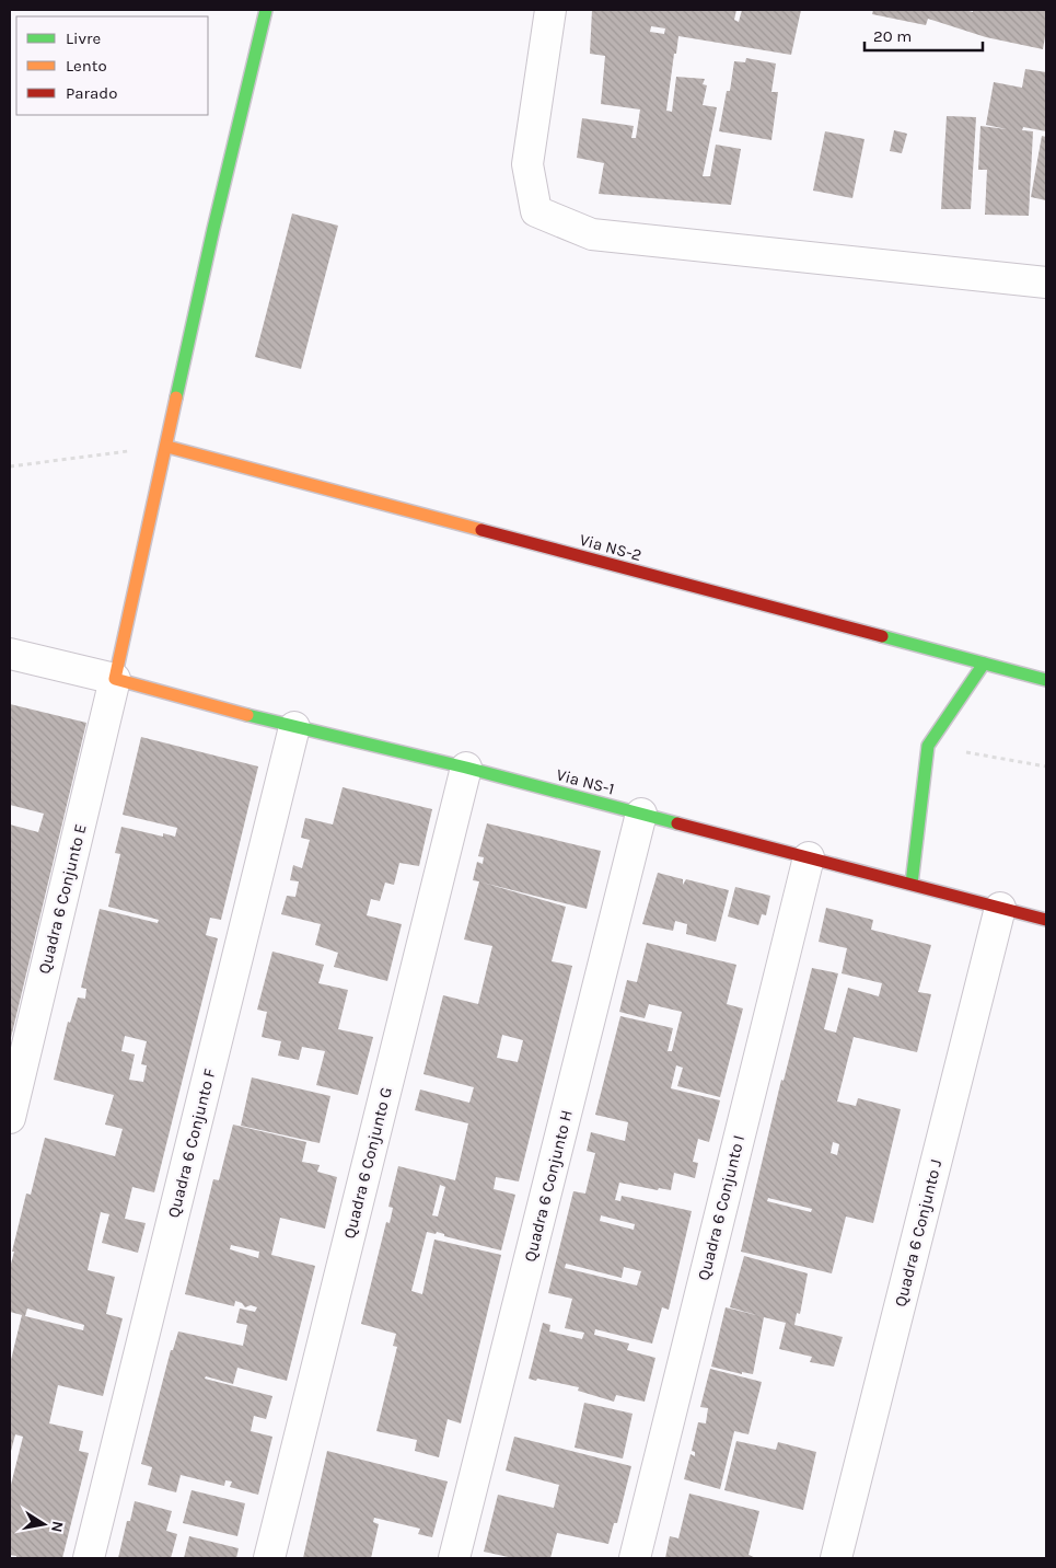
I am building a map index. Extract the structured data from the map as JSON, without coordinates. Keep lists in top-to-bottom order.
{
  "streets": {
    "main road": ["Via NS-2", "Via NS-1"],
    "street": [
      "Quadra 6 Conjunto E",
      "Quadra 6 Conjunto F",
      "Quadra 6 Conjunto G",
      "Quadra 6 Conjunto H",
      "Quadra 6 Conjunto I",
      "Quadra 6 Conjunto J"
    ]
  },
  "crossings": [
    ["Via NS-1", "Quadra 6 Conjunto E"],
    ["Via NS-1", "Quadra 6 Conjunto F"],
    ["Via NS-1", "Quadra 6 Conjunto G"],
    ["Via NS-1", "Quadra 6 Conjunto H"],
    ["Via NS-1", "Quadra 6 Conjunto I"],
    ["Via NS-1", "Quadra 6 Conjunto J"]
  ],
  "legend": ["Livre", "Lento", "Parado"],
  "scale_bar": "20 m",
  "north": "right"
}
